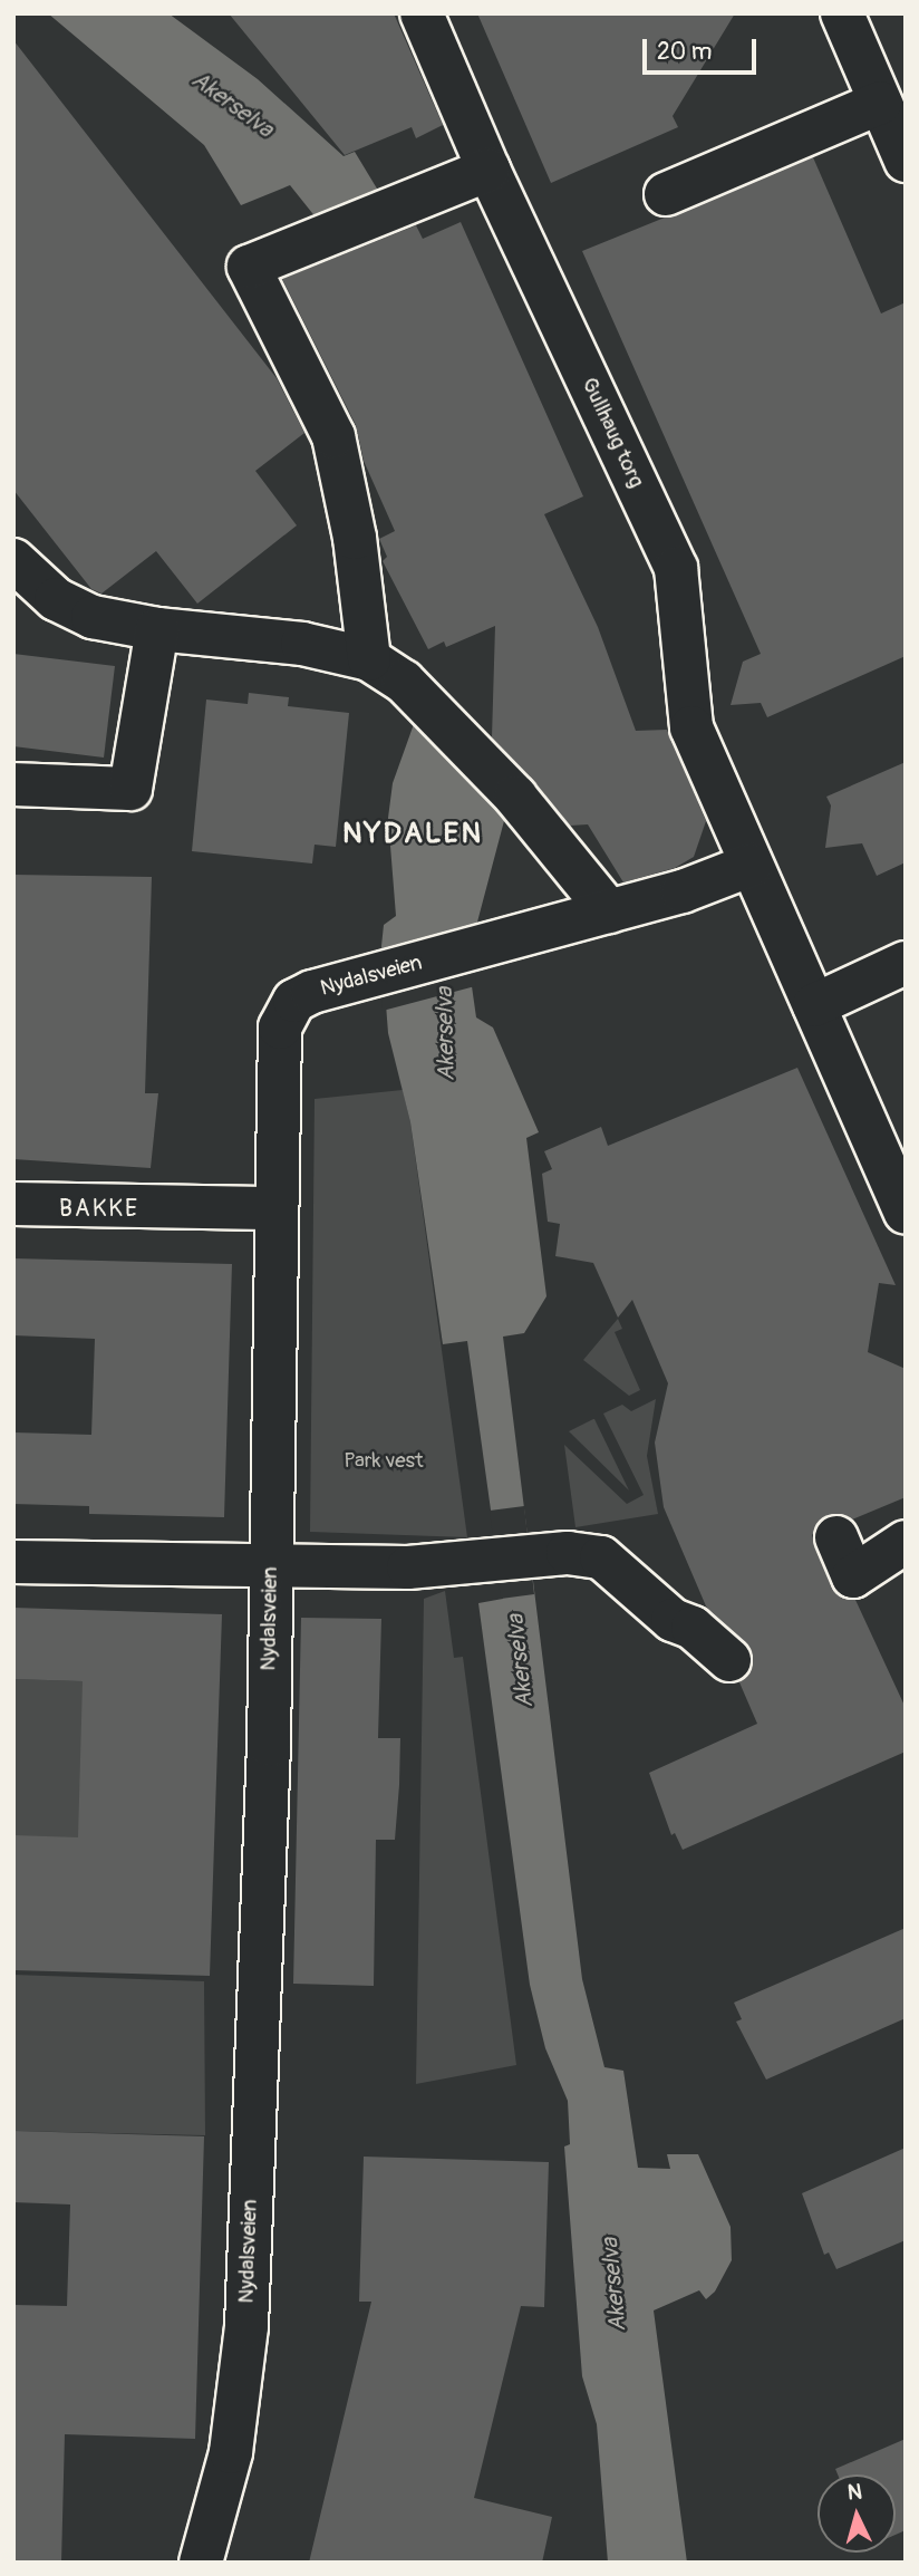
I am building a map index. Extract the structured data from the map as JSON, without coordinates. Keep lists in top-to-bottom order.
{
  "streets": {
    "street": ["Gullhaug torg", "Nydalsveien"]
  },
  "crossings": [
    ["Gullhaug torg", "Nydalsveien"]
  ],
  "districts": ["NYDALEN", "BAKKE"],
  "water": ["Akerselva"],
  "parks": ["Park vest"],
  "scale_bar": "20 m",
  "north": "top"
}
